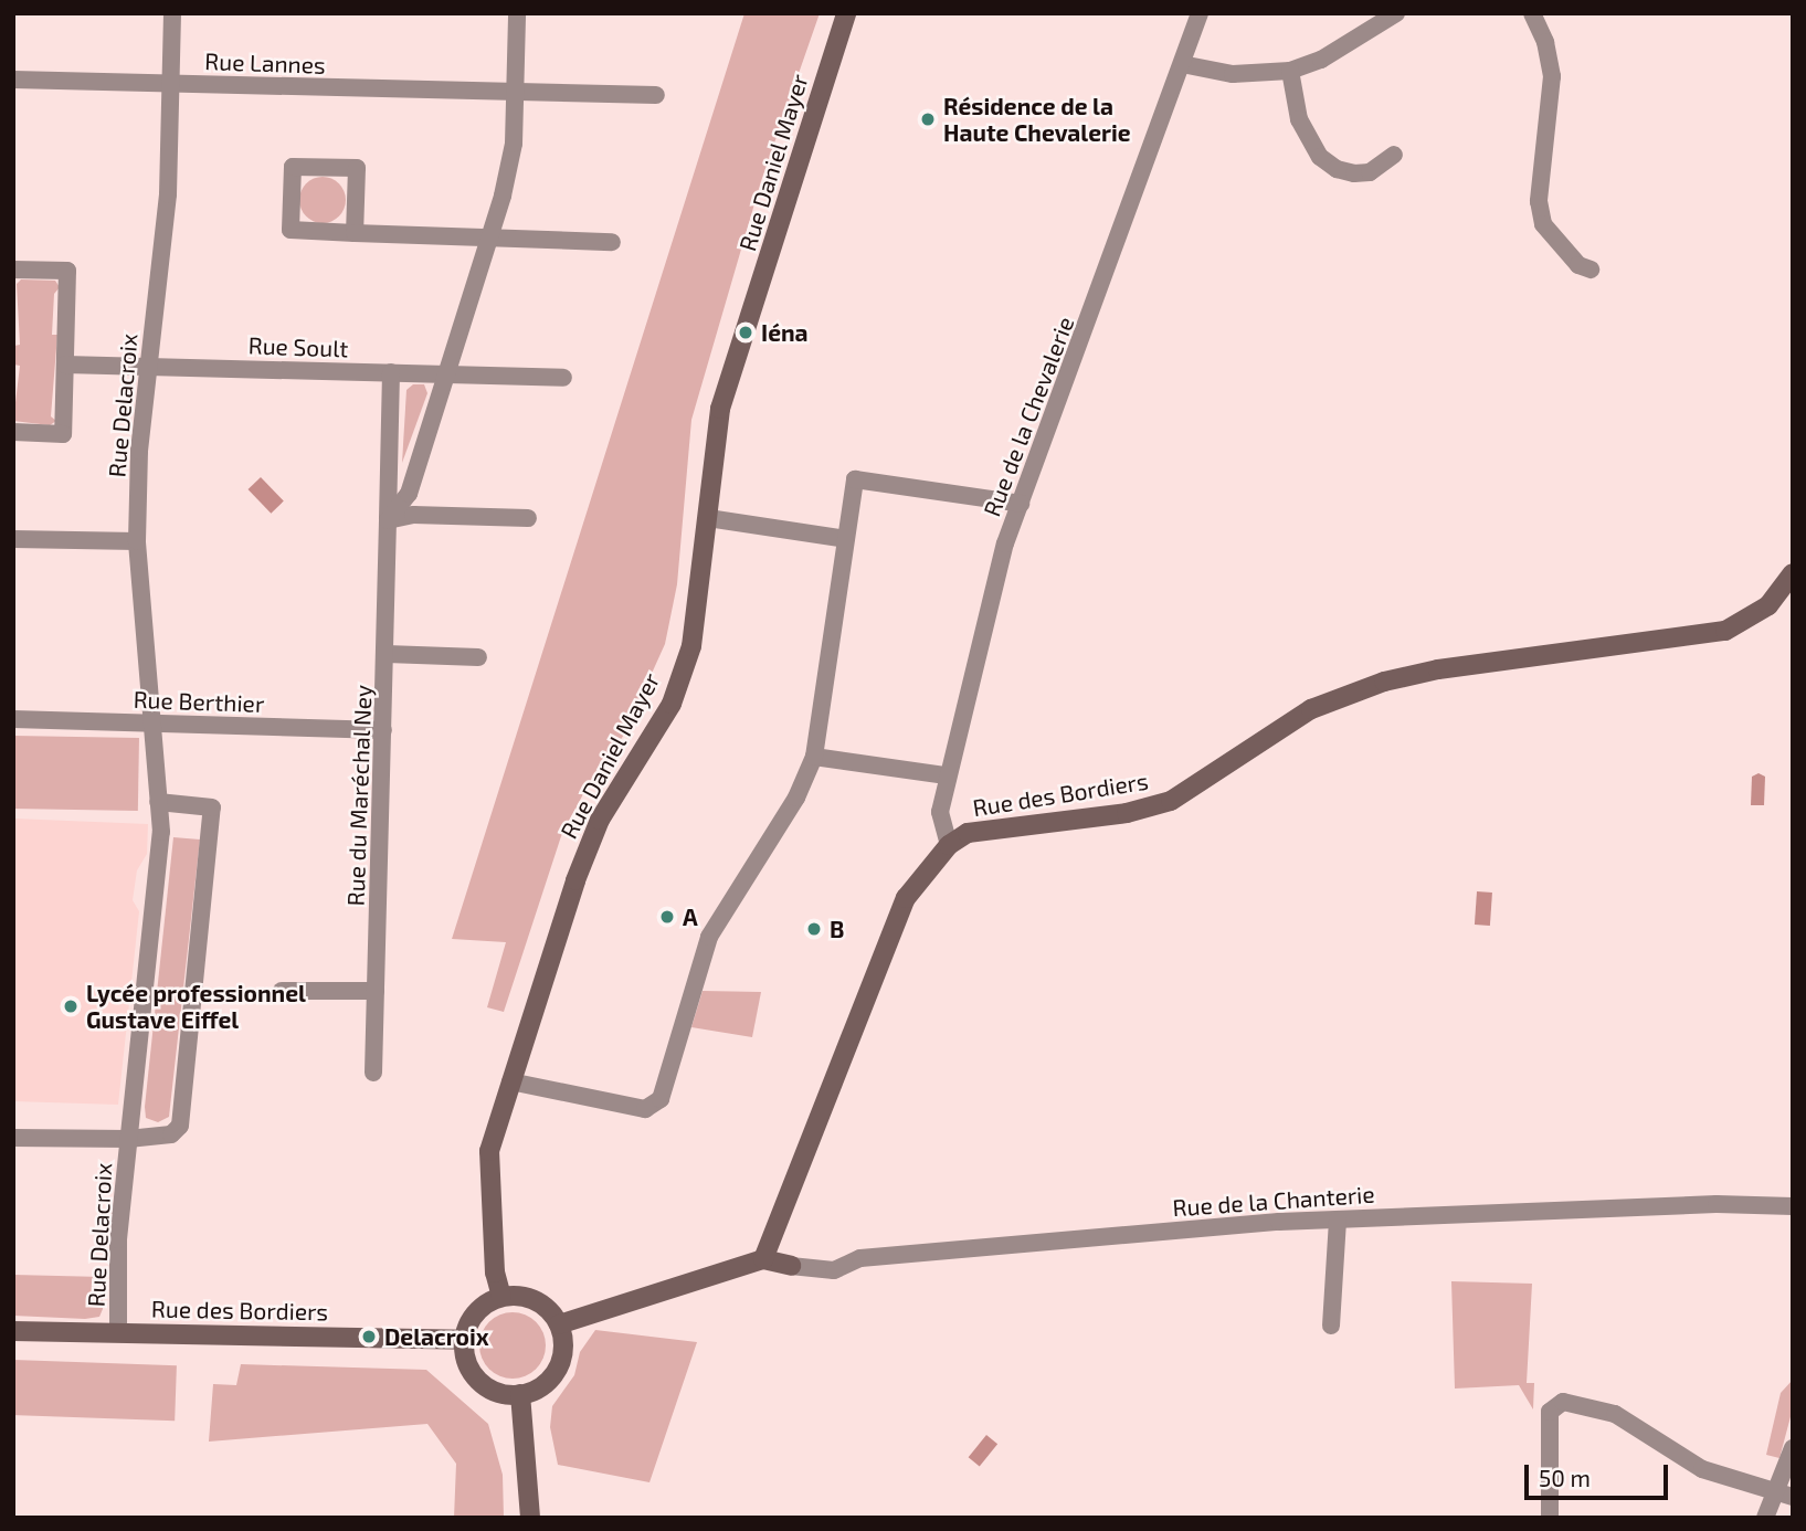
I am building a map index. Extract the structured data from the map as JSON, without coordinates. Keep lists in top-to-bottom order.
{
  "streets": {
    "street": [
      "Rue Lannes",
      "Rue Daniel Mayer",
      "Rue Soult",
      "Rue Delacroix",
      "Rue de la Chevalerie",
      "Rue Berthier",
      "Rue des Bordiers",
      "Rue du Maréchal Ney",
      "Rue de la Chanterie"
    ]
  },
  "crossings": [
    ["Rue Lannes", "Rue Delacroix"],
    ["Rue Daniel Mayer", "Rue des Bordiers"],
    ["Rue Soult", "Rue Delacroix"],
    ["Rue Soult", "Rue du Maréchal Ney"],
    ["Rue Delacroix", "Rue Berthier"],
    ["Rue Delacroix", "Rue des Bordiers"],
    ["Rue de la Chevalerie", "Rue des Bordiers"],
    ["Rue Berthier", "Rue du Maréchal Ney"],
    ["Rue des Bordiers", "Rue de la Chanterie"]
  ],
  "places": [
    "Résidence de la Haute Chevalerie",
    "Iéna",
    "A",
    "B",
    "Lycée professionnel Gustave Eiffel",
    "Delacroix"
  ],
  "scale_bar": "50 m"
}
